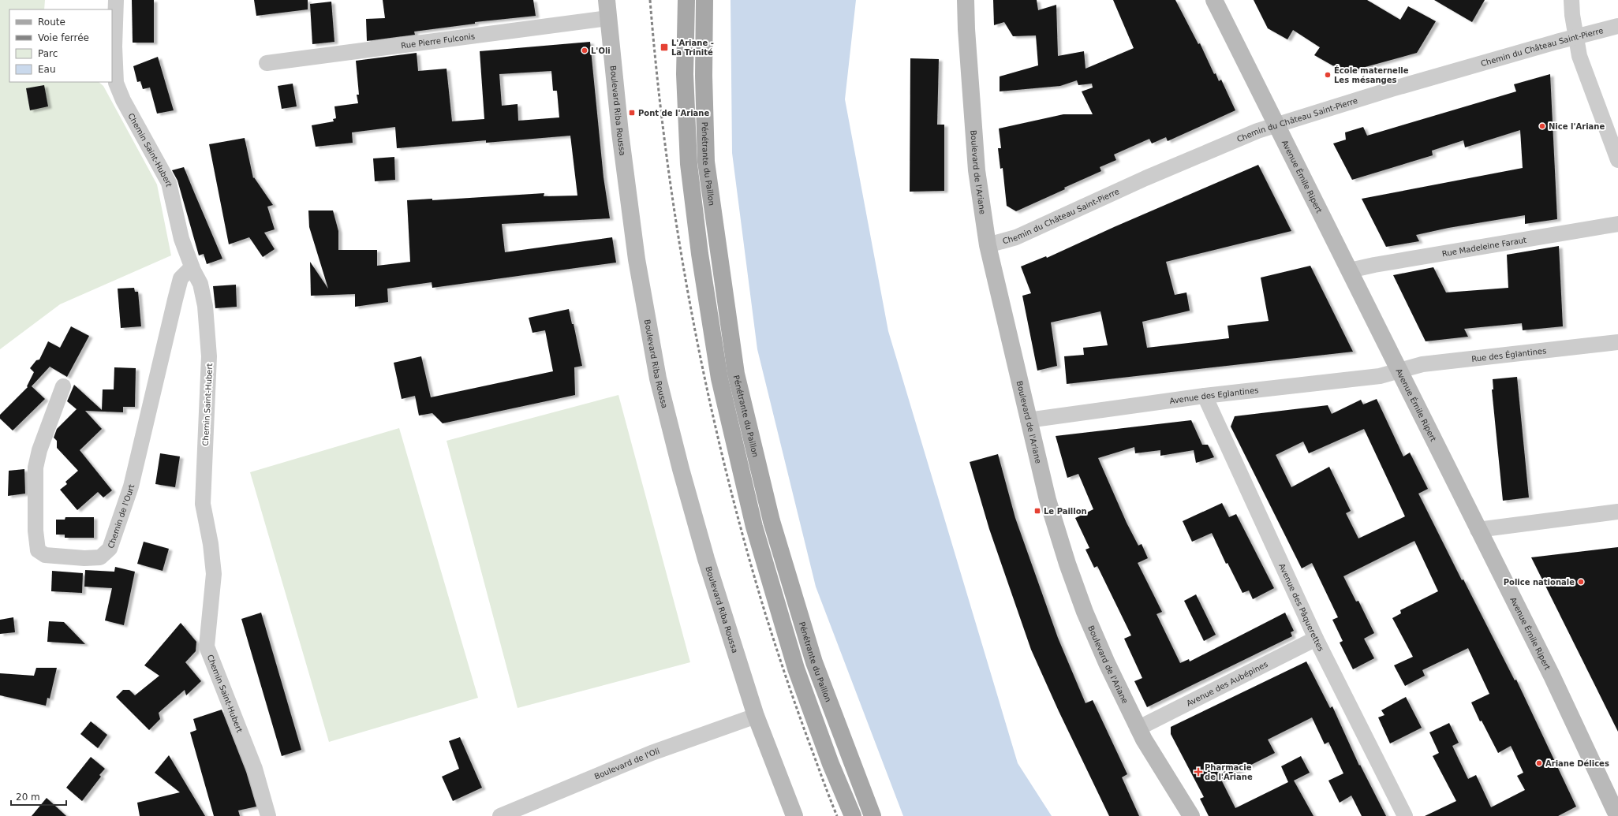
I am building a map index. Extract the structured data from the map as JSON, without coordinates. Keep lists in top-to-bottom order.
{
  "streets": {
    "main road": ["Pénétrante du Paillon"],
    "street": [
      "Rue Pierre Fulconis",
      "Chemin du Château Saint-Pierre",
      "Boulevard Riba Roussa",
      "Chemin Saint-Hubert",
      "Boulevard de l'Ariane",
      "Avenue Émile Ripert",
      "Rue Madeleine Faraut",
      "Rue des Églantines",
      "Avenue des Eglantines",
      "Chemin de l'Ourt",
      "Avenue des Pâquerettes",
      "Avenue des Aubépines",
      "Boulevard de l'Oli"
    ]
  },
  "crossings": [
    ["Rue Pierre Fulconis", "Boulevard Riba Roussa"],
    ["Chemin du Château Saint-Pierre", "Boulevard de l'Ariane"],
    ["Chemin du Château Saint-Pierre", "Avenue Émile Ripert"],
    ["Boulevard Riba Roussa", "Boulevard de l'Oli"],
    ["Chemin Saint-Hubert", "Chemin de l'Ourt"],
    ["Boulevard de l'Ariane", "Avenue des Eglantines"],
    ["Boulevard de l'Ariane", "Avenue des Aubépines"],
    ["Avenue Émile Ripert", "Rue Madeleine Faraut"],
    ["Avenue Émile Ripert", "Rue des Églantines"],
    ["Avenue Émile Ripert", "Avenue des Eglantines"],
    ["Rue des Églantines", "Avenue des Eglantines"],
    ["Avenue des Eglantines", "Avenue des Pâquerettes"],
    ["Avenue des Pâquerettes", "Avenue des Aubépines"]
  ],
  "places": {
    "transit": ["L'Ariane - La Trinité", "Pont de l'Ariane", "Le Paillon"],
    "other": [
      "L'Oli",
      "École maternelle Les mésanges",
      "Nice l'Ariane",
      "Police nationale",
      "Ariane Délices"
    ],
    "health": ["Pharmacie de l'Ariane"]
  },
  "legend": [
    "Route",
    "Voie ferrée",
    "Parc",
    "Eau"
  ],
  "scale_bar": "20 m"
}
